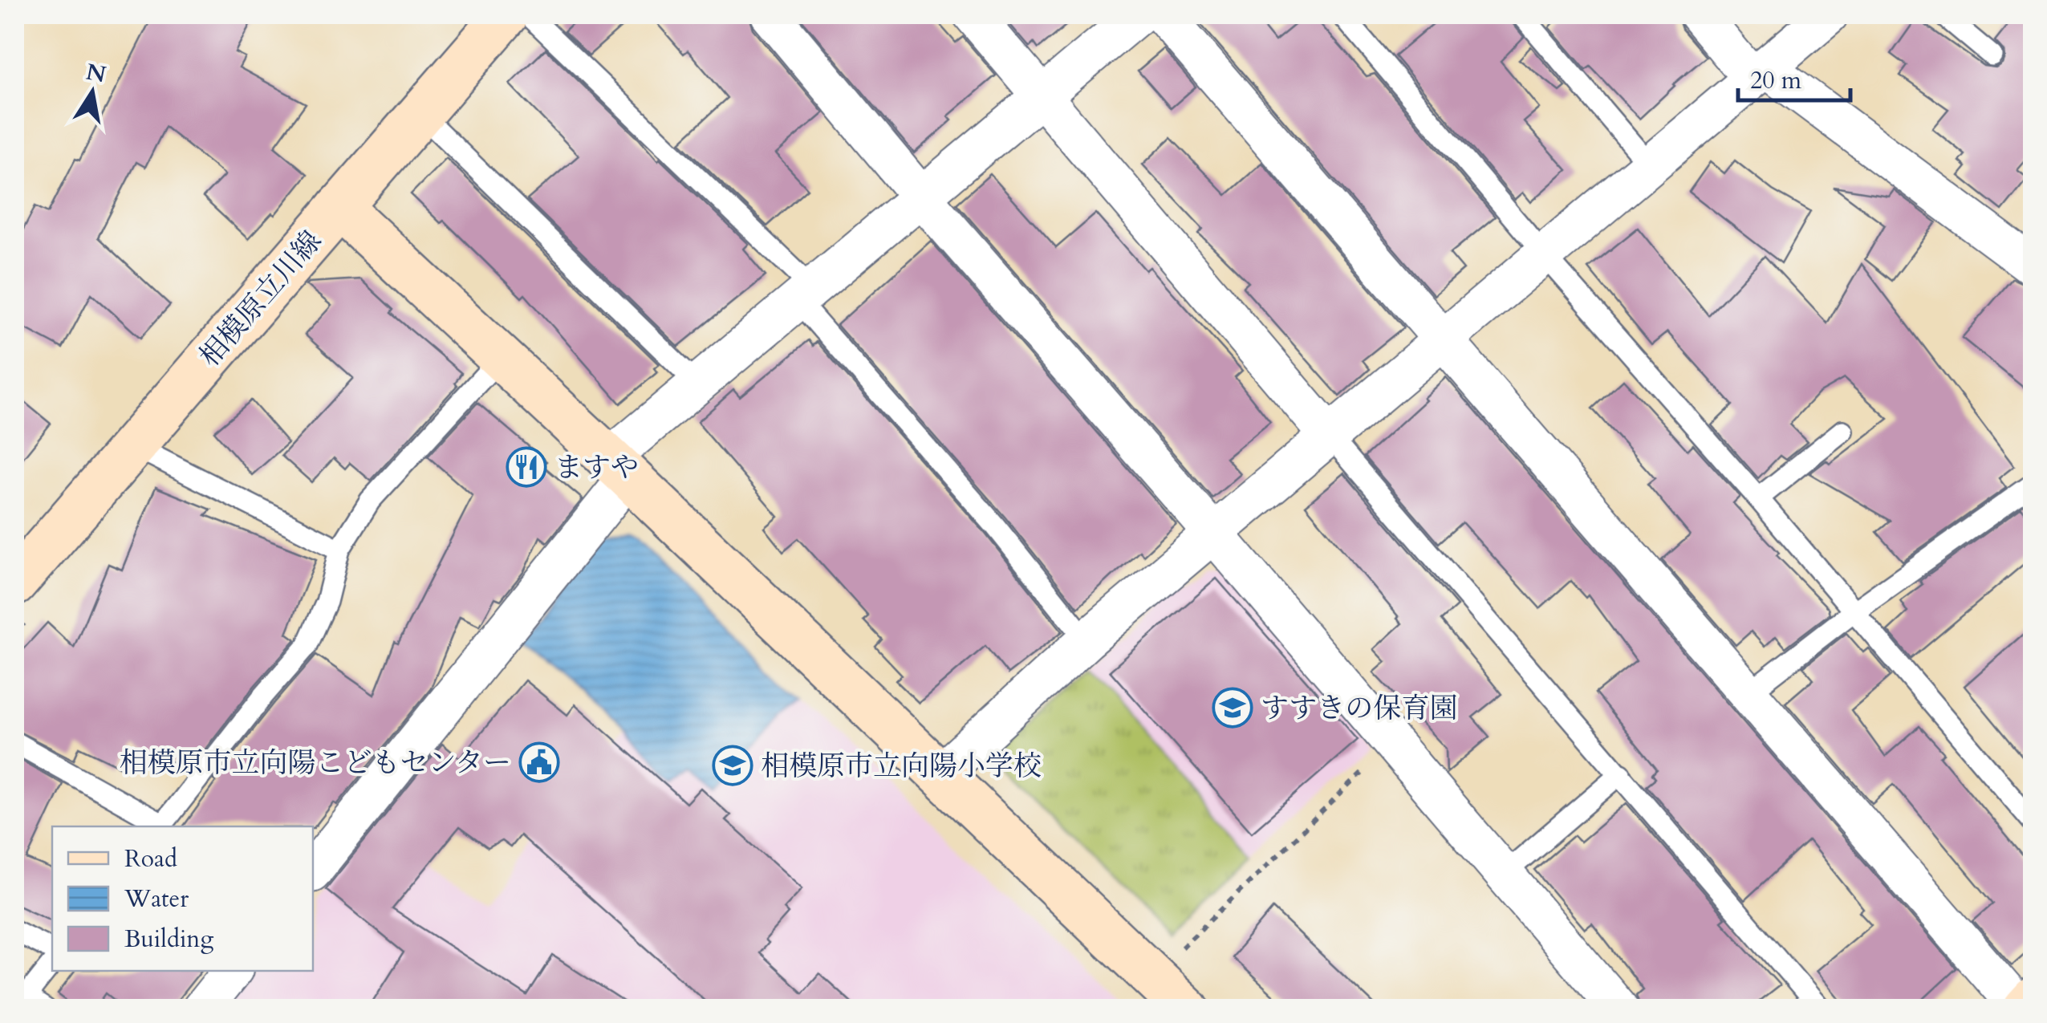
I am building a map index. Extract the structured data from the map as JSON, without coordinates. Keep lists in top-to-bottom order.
{
  "streets": {
    "street": ["相模原立川線"]
  },
  "places": {
    "restaurant": ["ますや"],
    "school or university": ["すすきの保育園", "相模原市立向陽小学校"],
    "public building": ["相模原市立向陽こどもセンター"]
  },
  "legend": ["Road", "Water", "Building"],
  "scale_bar": "20 m",
  "north": "top"
}
